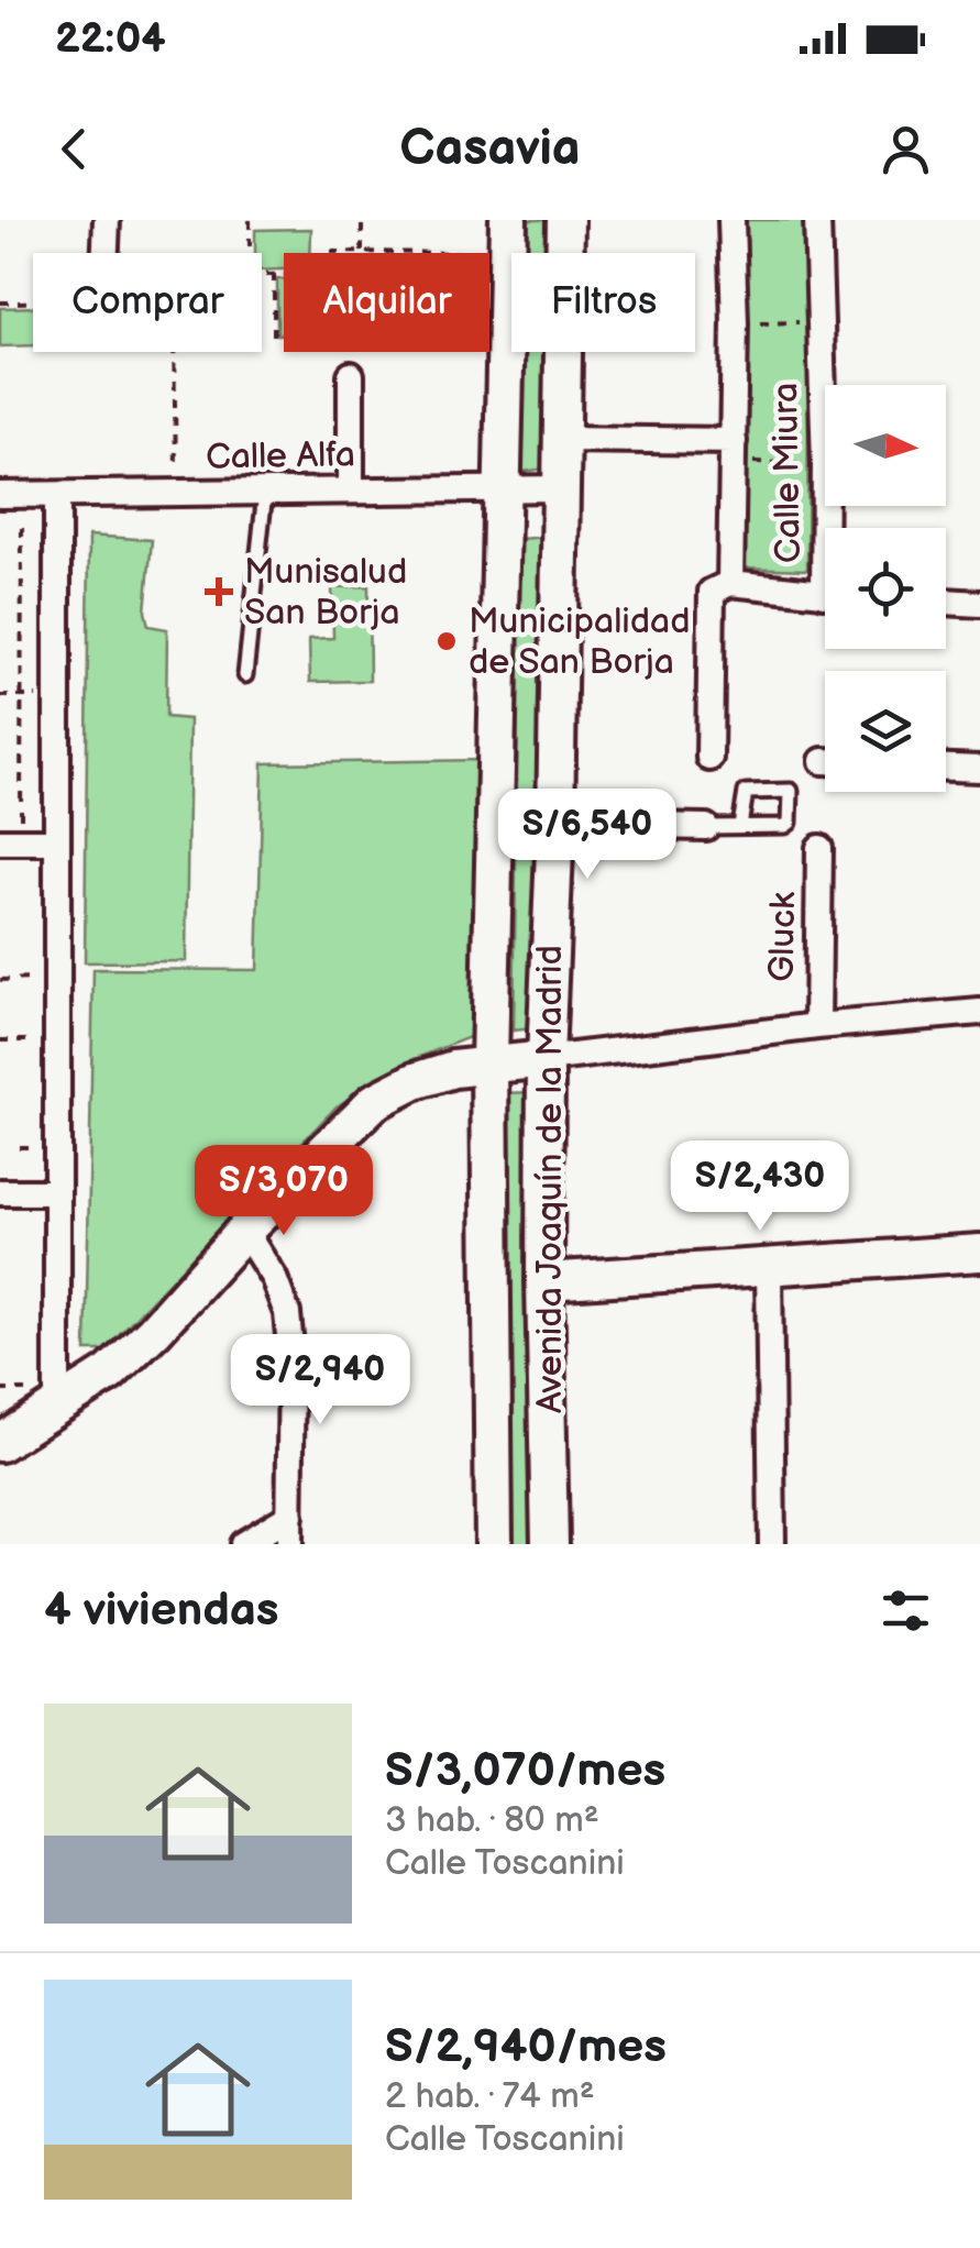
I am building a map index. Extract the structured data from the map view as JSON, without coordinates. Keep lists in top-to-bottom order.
{
  "streets": {
    "street": [
      "Calle Alfa",
      "Calle Miura",
      "Gluck",
      "Avenida Joaquín de la Madrid"
    ]
  },
  "crossings": [
    ["Calle Alfa", "Avenida Joaquín de la Madrid"]
  ],
  "places": {
    "health": ["Munisalud San Borja"],
    "other": ["Municipalidad de San Borja"]
  },
  "north": "right",
  "page": {
    "status": "22:04",
    "header": "Casavia",
    "chip": ["Comprar", "Alquilar", "Filtros"],
    "price": [
      "S/6,540",
      "S/2,430",
      "S/3,070",
      "S/2,940"
    ],
    "heading": "4 viviendas",
    "list": [
      {
        "name": "S/3,070/mes",
        "note": "3 hab. · 80 m² · Calle Toscanini"
      },
      {
        "name": "S/2,940/mes",
        "note": "2 hab. · 74 m² · Calle Toscanini"
      }
    ]
  }
}
